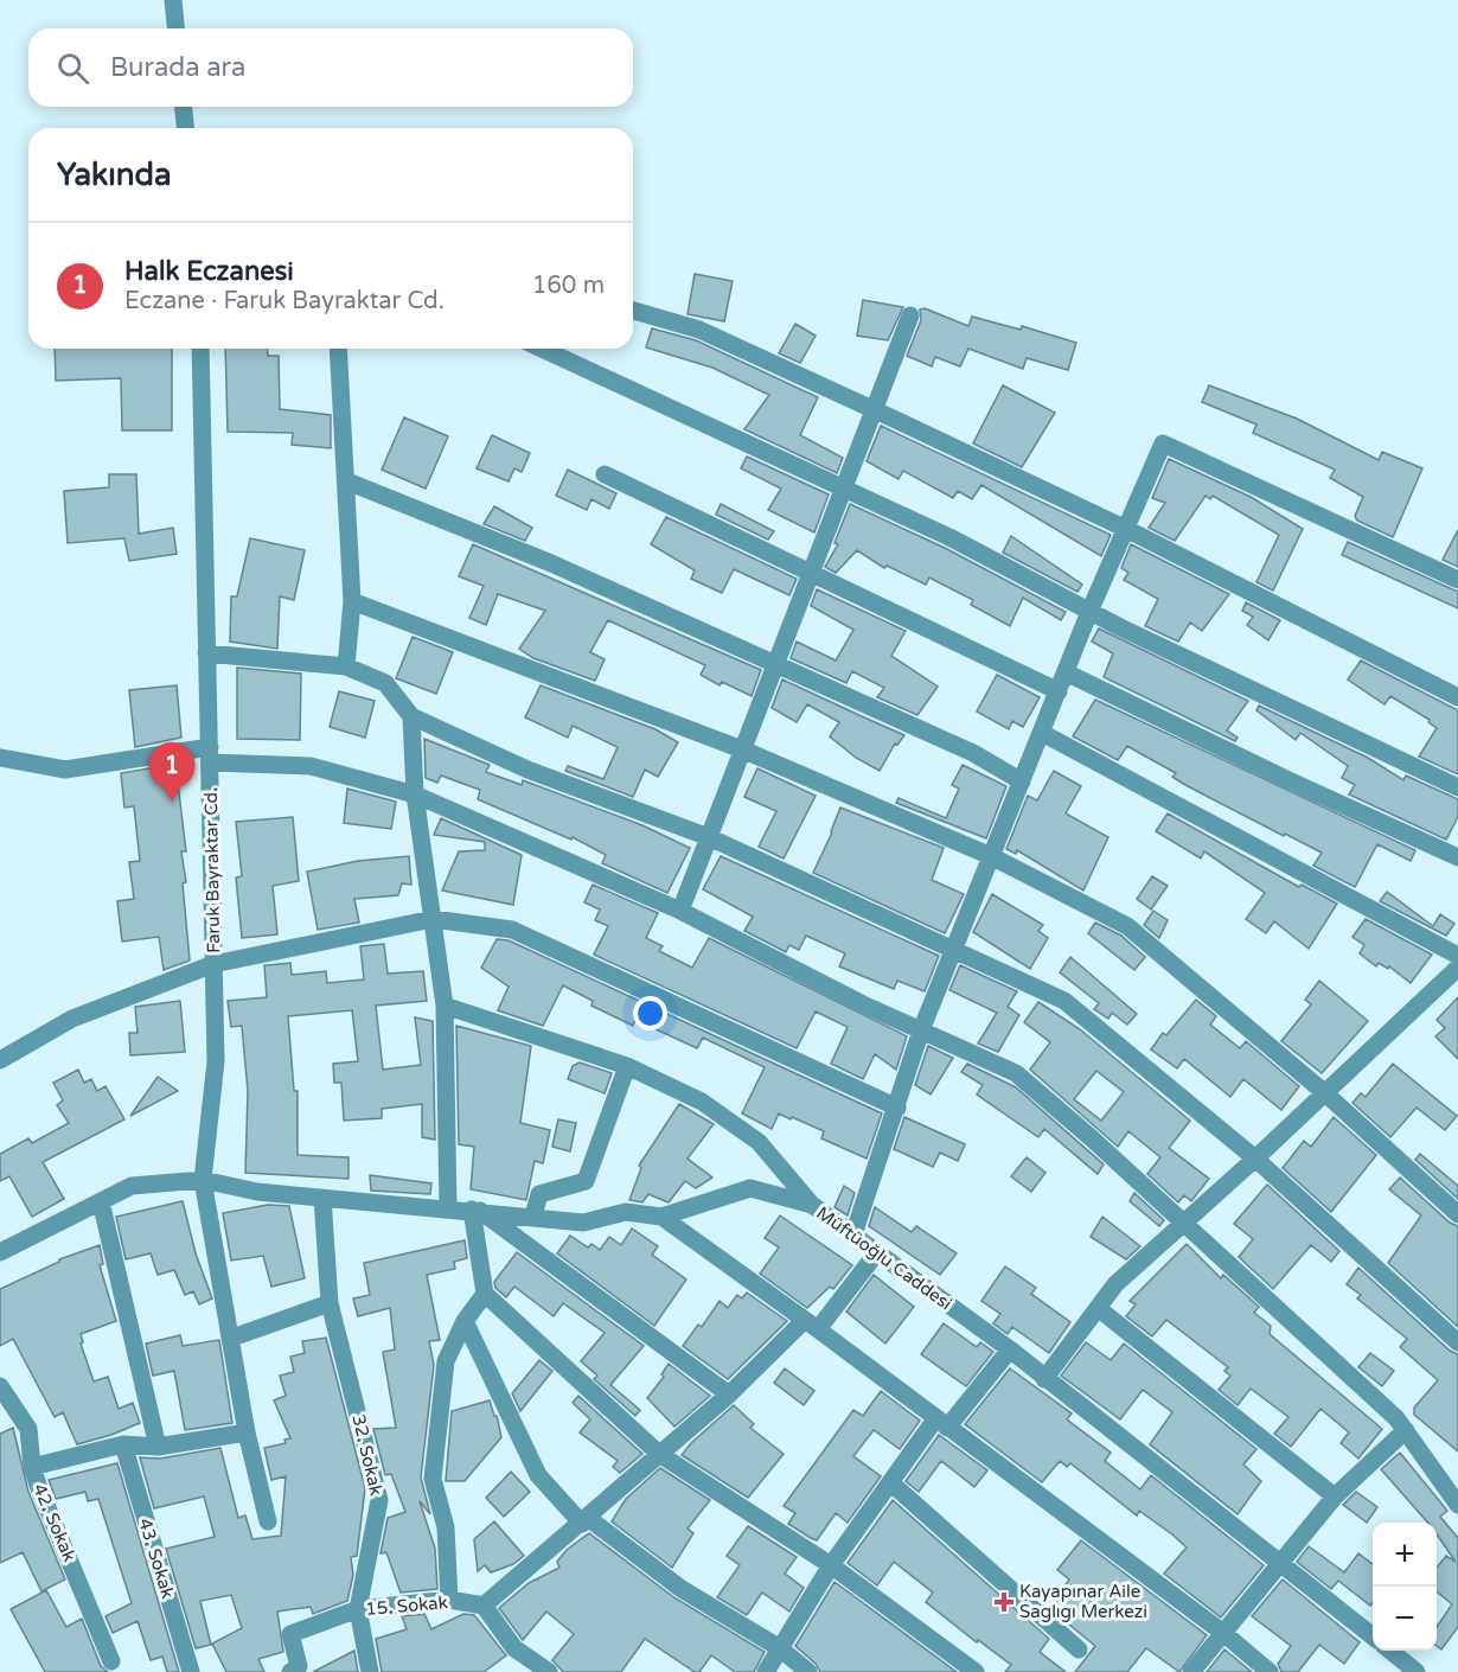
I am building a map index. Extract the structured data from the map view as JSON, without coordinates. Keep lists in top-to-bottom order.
{
  "streets": {
    "street": [
      "Faruk Bayraktar Cd.",
      "Müftüoğlu Caddesi",
      "32. Sokak",
      "42. Sokak",
      "43. Sokak",
      "15. Sokak"
    ]
  },
  "crossings": [
    ["Faruk Bayraktar Cd.", "Müftüoğlu Caddesi"],
    ["Müftüoğlu Caddesi", "32. Sokak"],
    ["32. Sokak", "15. Sokak"]
  ],
  "places": {
    "health": ["Kayapınar Aile Saglıgı Merkezi"]
  },
  "page": {
    "search": "Burada ara",
    "heading": "Yakında",
    "list": [
      {
        "mark": "1",
        "name": "Halk Eczanesi",
        "note": "Eczane · Faruk Bayraktar Cd.",
        "value": "160 m"
      }
    ],
    "pins": "1",
    "map_buttons": ["+", "−"]
  }
}
